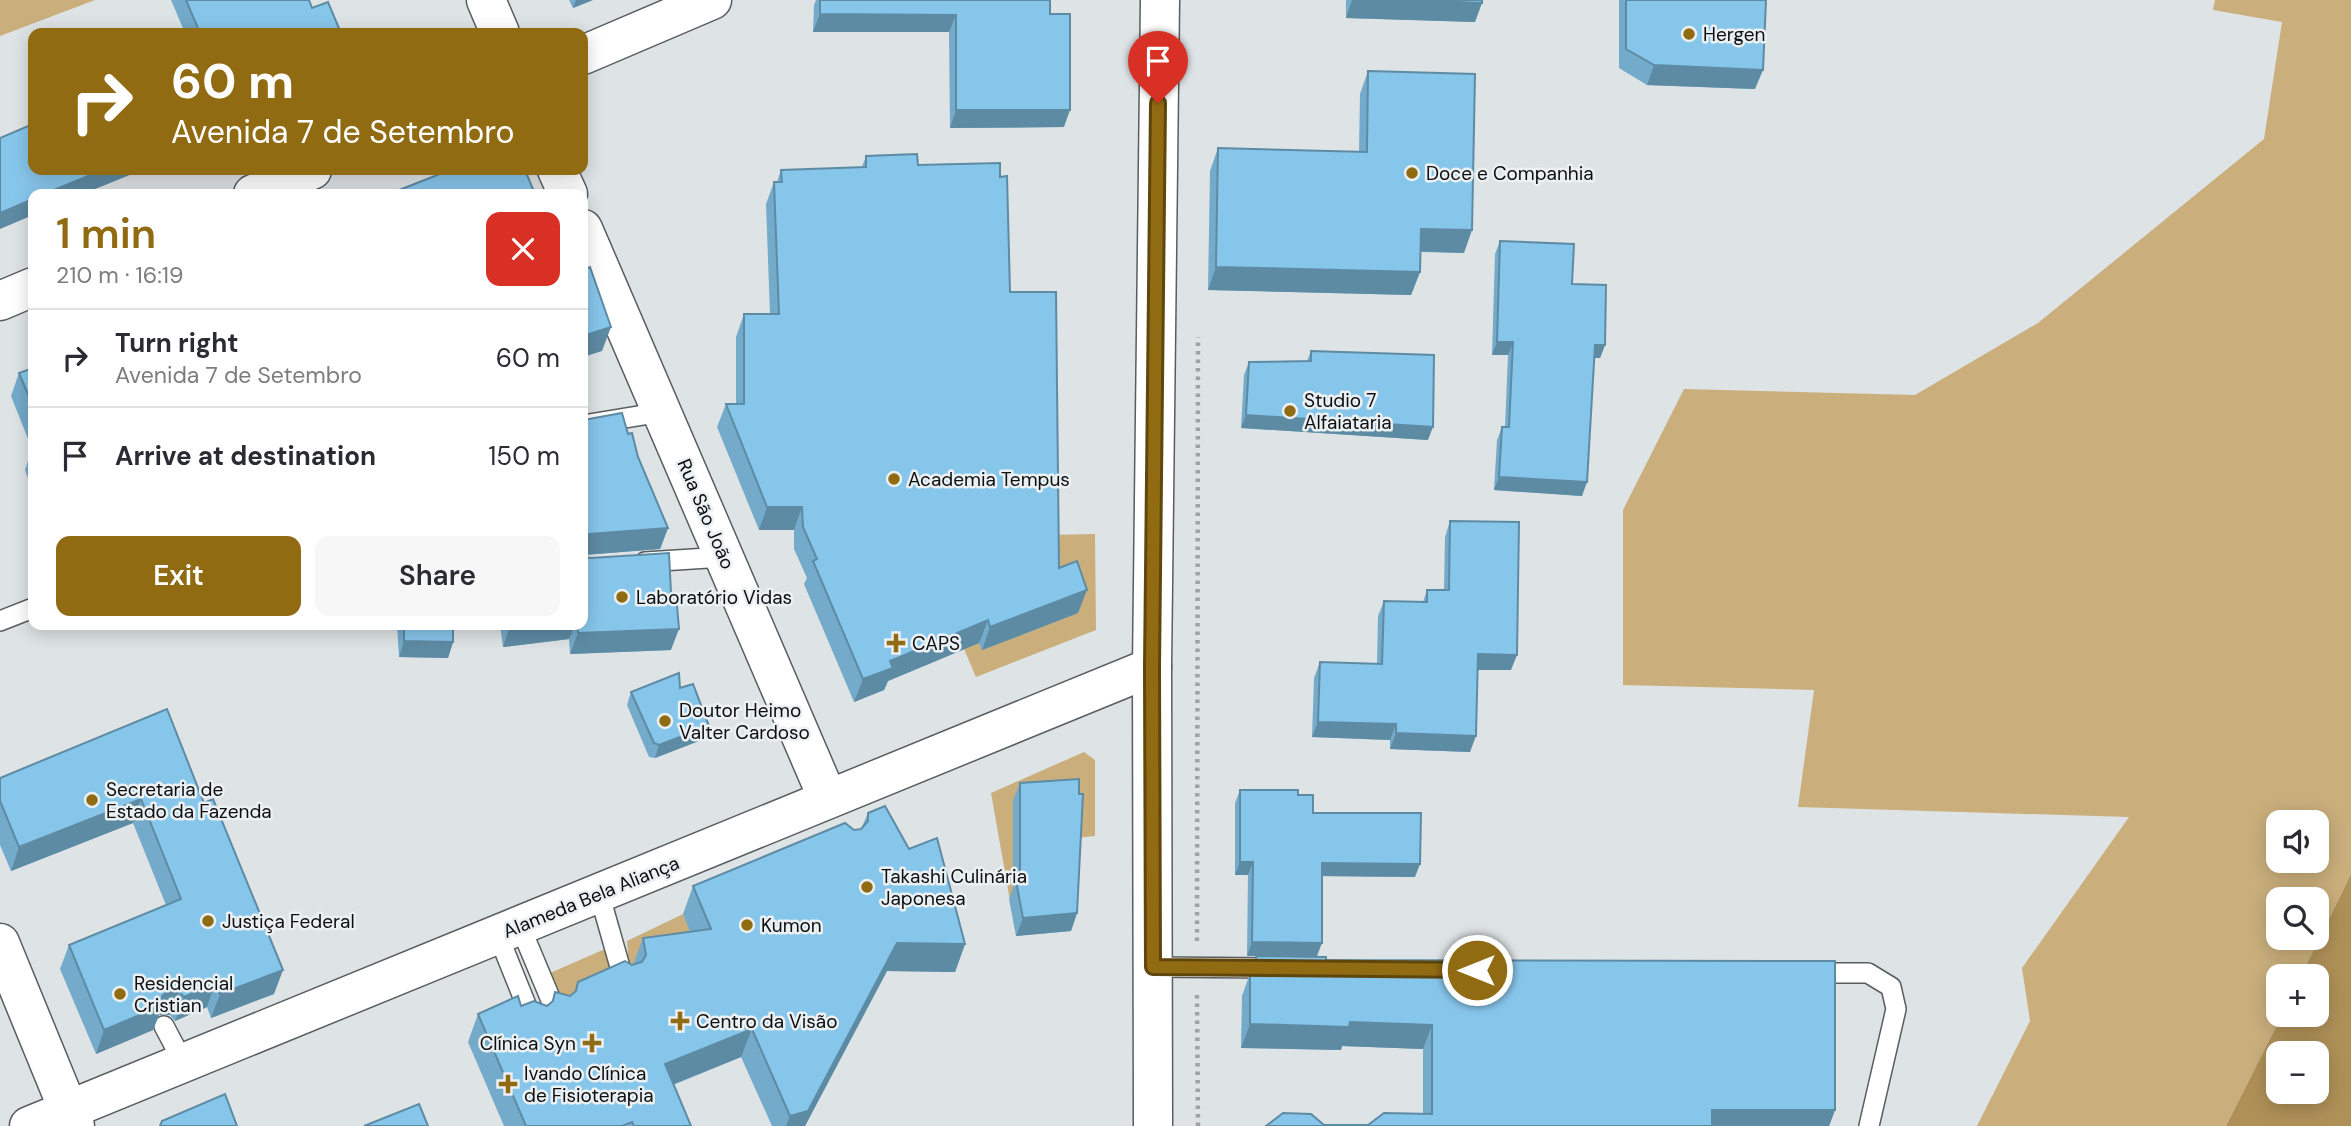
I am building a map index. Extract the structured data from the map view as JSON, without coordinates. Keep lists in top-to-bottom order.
{
  "streets": {
    "street": ["Rua São João", "Alameda Bela Aliança"]
  },
  "crossings": [
    ["Rua São João", "Alameda Bela Aliança"]
  ],
  "places": {
    "other": [
      "Hergen",
      "Doce e Companhia",
      "Studio 7 Alfaiataria",
      "Academia Tempus",
      "Laboratório Vidas",
      "Doutor Heimo Valter Cardoso",
      "Secretaria de Estado da Fazenda",
      "Takashi Culinária Japonesa",
      "Justiça Federal",
      "Kumon",
      "Residencial Cristian"
    ],
    "health": [
      "CAPS",
      "Centro da Visão",
      "Clínica Syn",
      "Ivando Clínica de Fisioterapia"
    ]
  },
  "page": {
    "turn": ["60 m", "Avenida 7 de Setembro"],
    "heading": ["1 min", "210 m · 16:19"],
    "list": [
      {
        "name": "Turn right",
        "note": "Avenida 7 de Setembro",
        "value": "60 m"
      },
      {
        "name": "Arrive at destination",
        "value": "150 m"
      }
    ],
    "buttons": ["Exit", "Share"],
    "map_buttons": ["+", "−"]
  }
}
